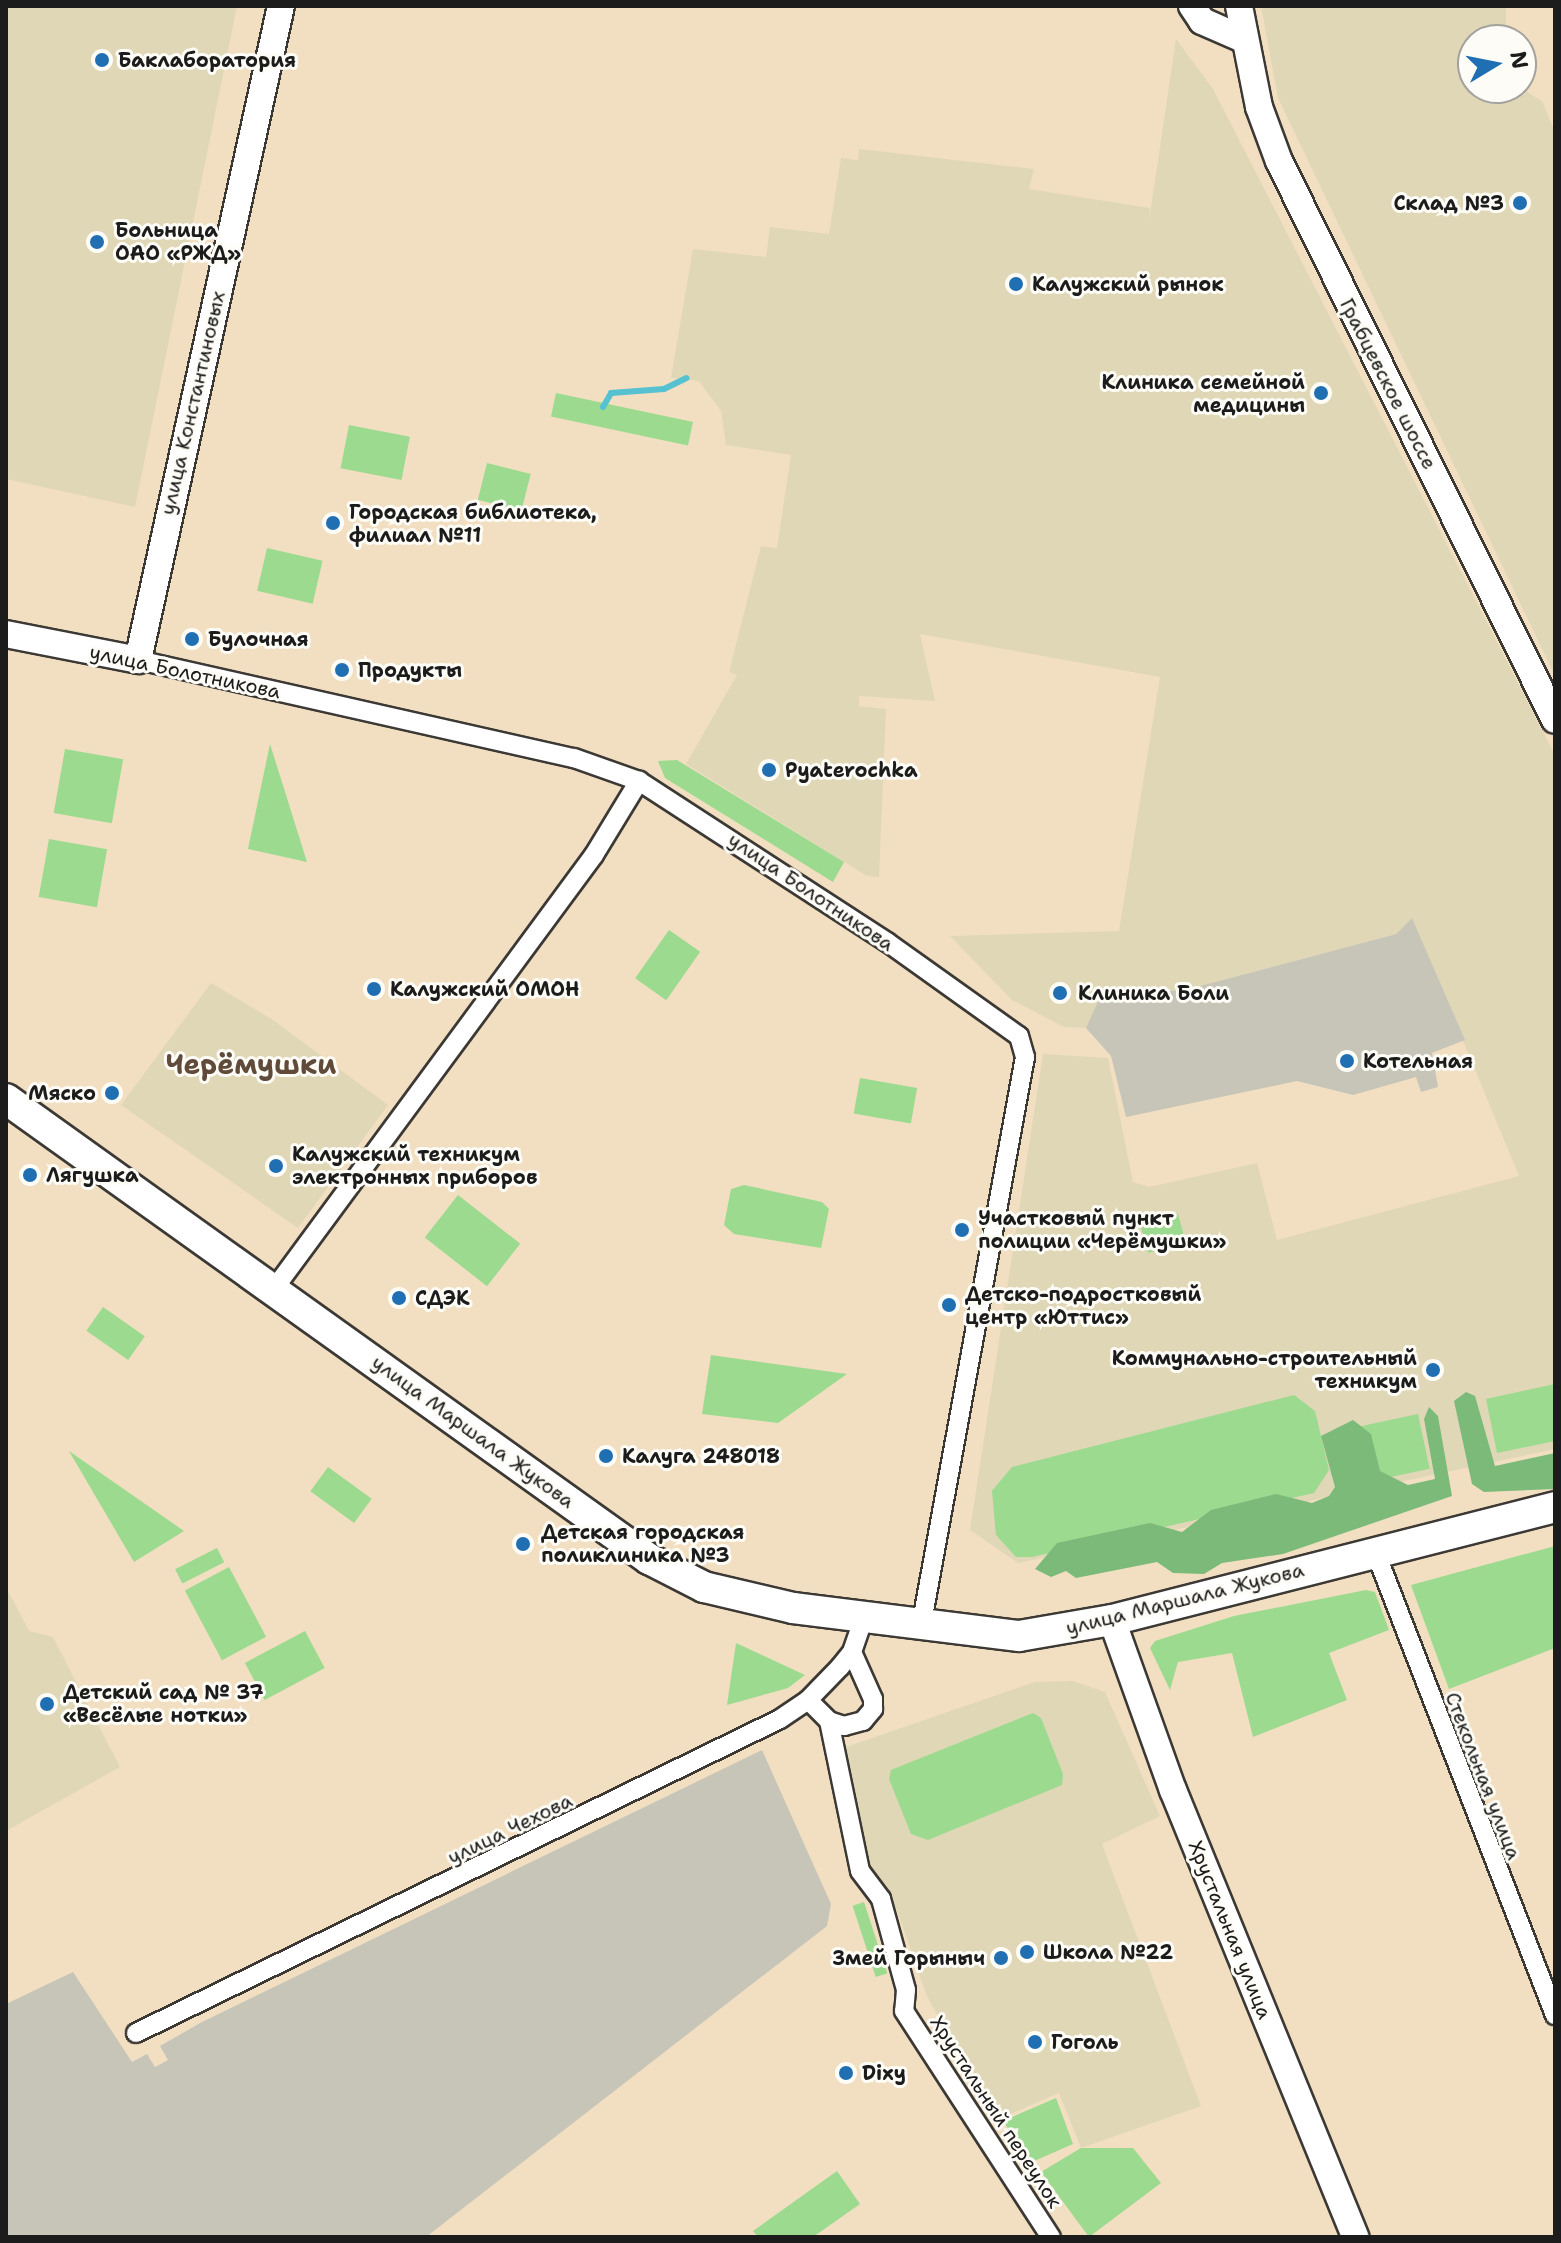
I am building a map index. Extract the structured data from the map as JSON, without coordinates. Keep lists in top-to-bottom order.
{
  "streets": {
    "main road": ["улица Маршала Жукова"],
    "street": [
      "Грабцевское шоссе",
      "улица Константиновых",
      "улица Болотникова",
      "Стекольная улица",
      "улица Чехова",
      "Хрустальная улица",
      "Хрустальный переулок"
    ]
  },
  "crossings": [
    ["улица Константиновых", "улица Болотникова"],
    ["улица Болотникова", "улица Маршала Жукова"],
    ["улица Маршала Жукова", "Стекольная улица"],
    ["улица Маршала Жукова", "улица Чехова"],
    ["улица Маршала Жукова", "Хрустальная улица"]
  ],
  "districts": ["Черёмушки"],
  "places": [
    "Баклаборатория",
    "Склад №3",
    "Больница ОАО «РЖД»",
    "Калужский рынок",
    "Клиника семейной медицины",
    "Городская библиотека, филиал №11",
    "Булочная",
    "Продукты",
    "Pyaterochka",
    "Калужский ОМОН",
    "Клиника Боли",
    "Котельная",
    "Мяско",
    "Калужский техникум электронных приборов",
    "Лягушка",
    "Участковый пункт полиции «Черёмушки»",
    "СДЭК",
    "Детско-подростковый центр «Юттис»",
    "Коммунально-строительный техникум",
    "Калуга 248018",
    "Детская городская поликлиника №3",
    "Детский сад № 37 «Весёлые нотки»",
    "Школа №22",
    "Змей Горыныч",
    "Гоголь",
    "Dixy"
  ],
  "north": "right"
}
